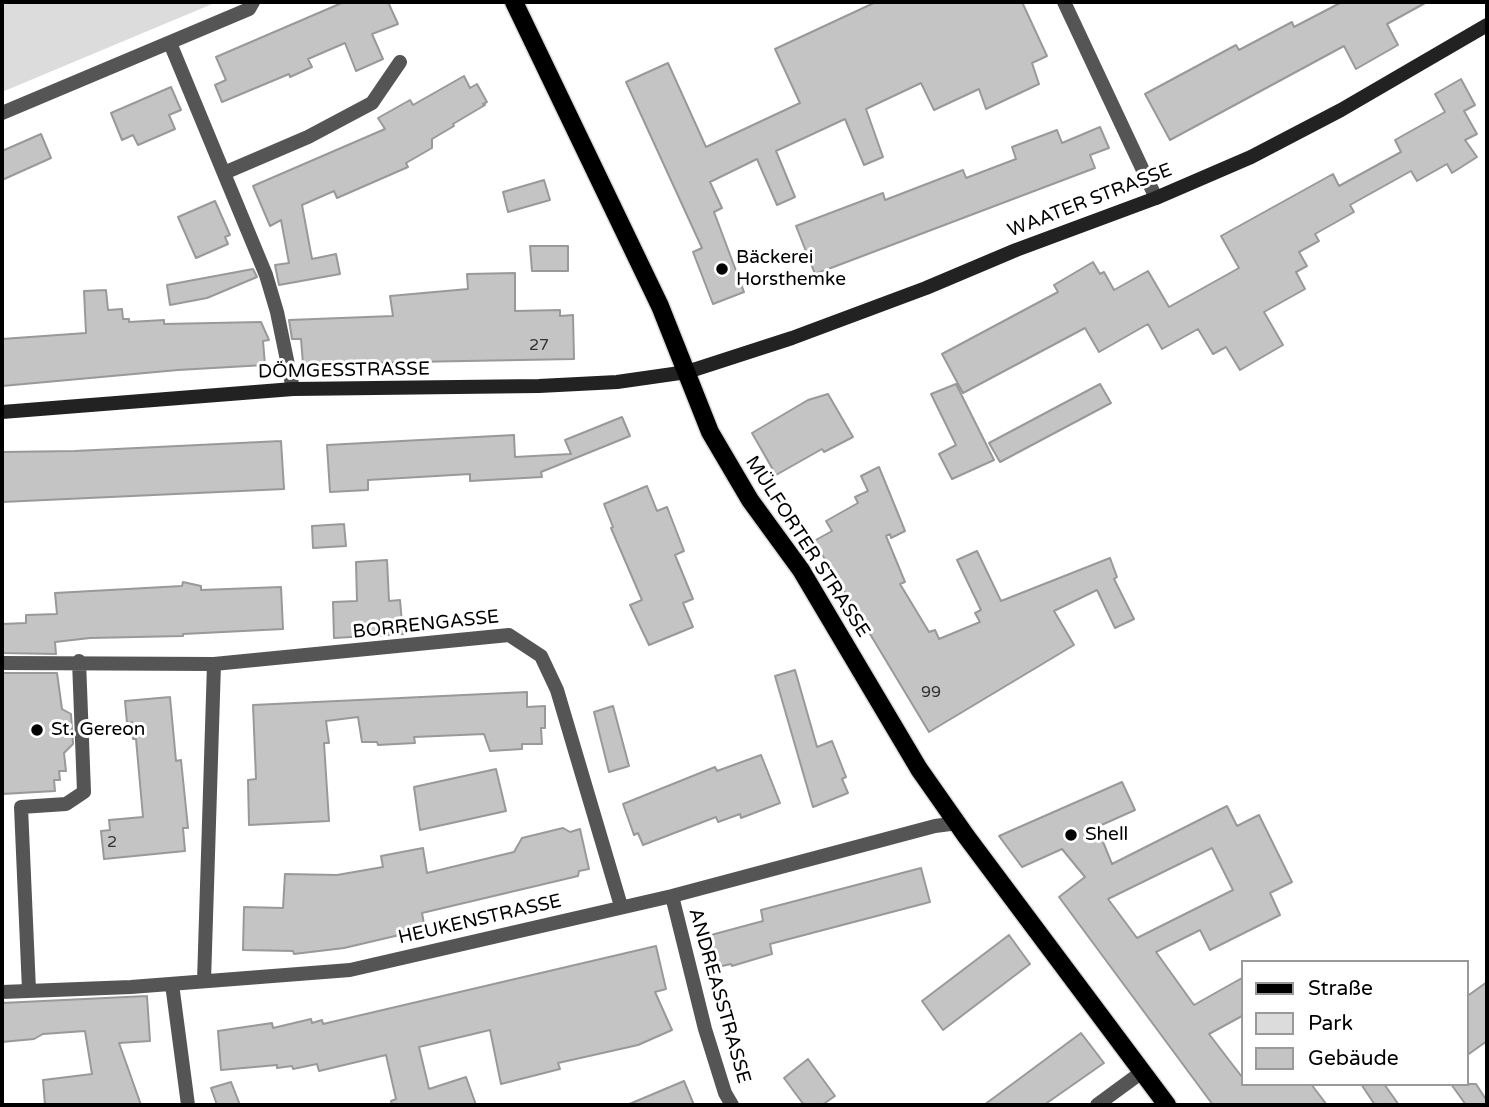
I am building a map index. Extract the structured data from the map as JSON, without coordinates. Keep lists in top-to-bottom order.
{
  "streets": {
    "main road": ["WAATER STRASSE", "DÖMGESSTRASSE", "MÜLFORTER STRASSE"],
    "street": ["BORRENGASSE", "HEUKENSTRASSE", "ANDREASSTRASSE"]
  },
  "crossings": [
    ["WAATER STRASSE", "DÖMGESSTRASSE"],
    ["WAATER STRASSE", "MÜLFORTER STRASSE"],
    ["DÖMGESSTRASSE", "MÜLFORTER STRASSE"],
    ["MÜLFORTER STRASSE", "HEUKENSTRASSE"],
    ["BORRENGASSE", "HEUKENSTRASSE"],
    ["HEUKENSTRASSE", "ANDREASSTRASSE"]
  ],
  "places": ["Bäckerei Horsthemke", "St. Gereon", "Shell"],
  "house_numbers": ["27", "99", "2"],
  "legend": ["Straße", "Park", "Gebäude"]
}
